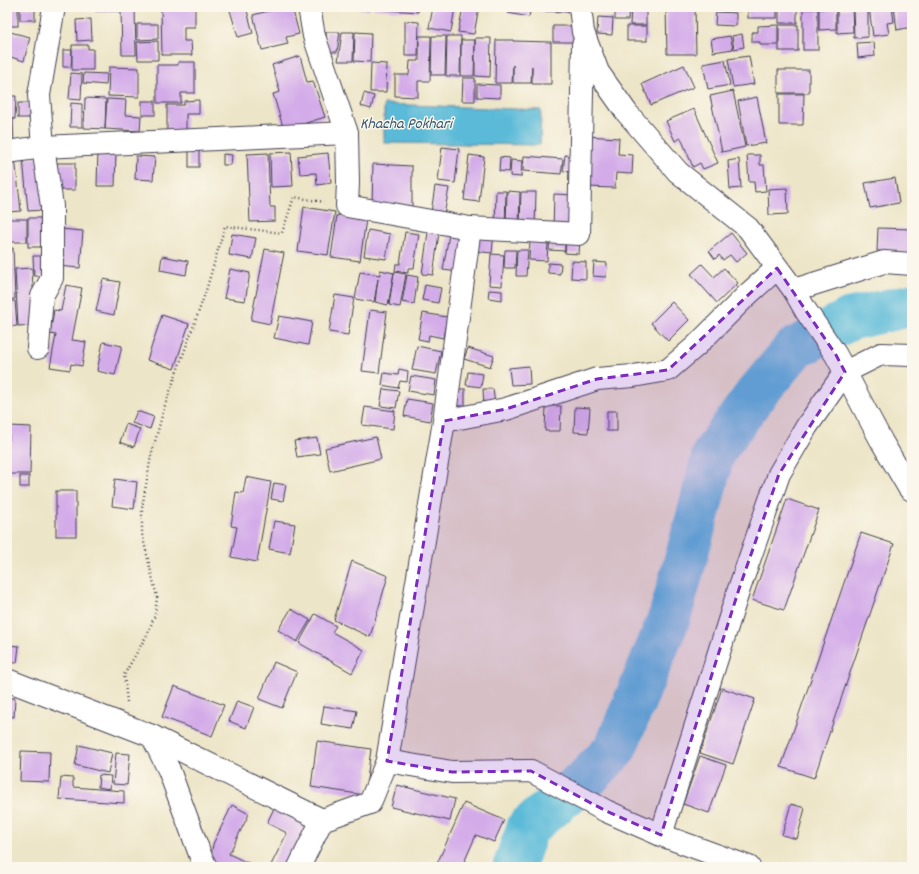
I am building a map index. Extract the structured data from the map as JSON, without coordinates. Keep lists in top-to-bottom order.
{
  "water": ["Khacha Pokhari"]
}
